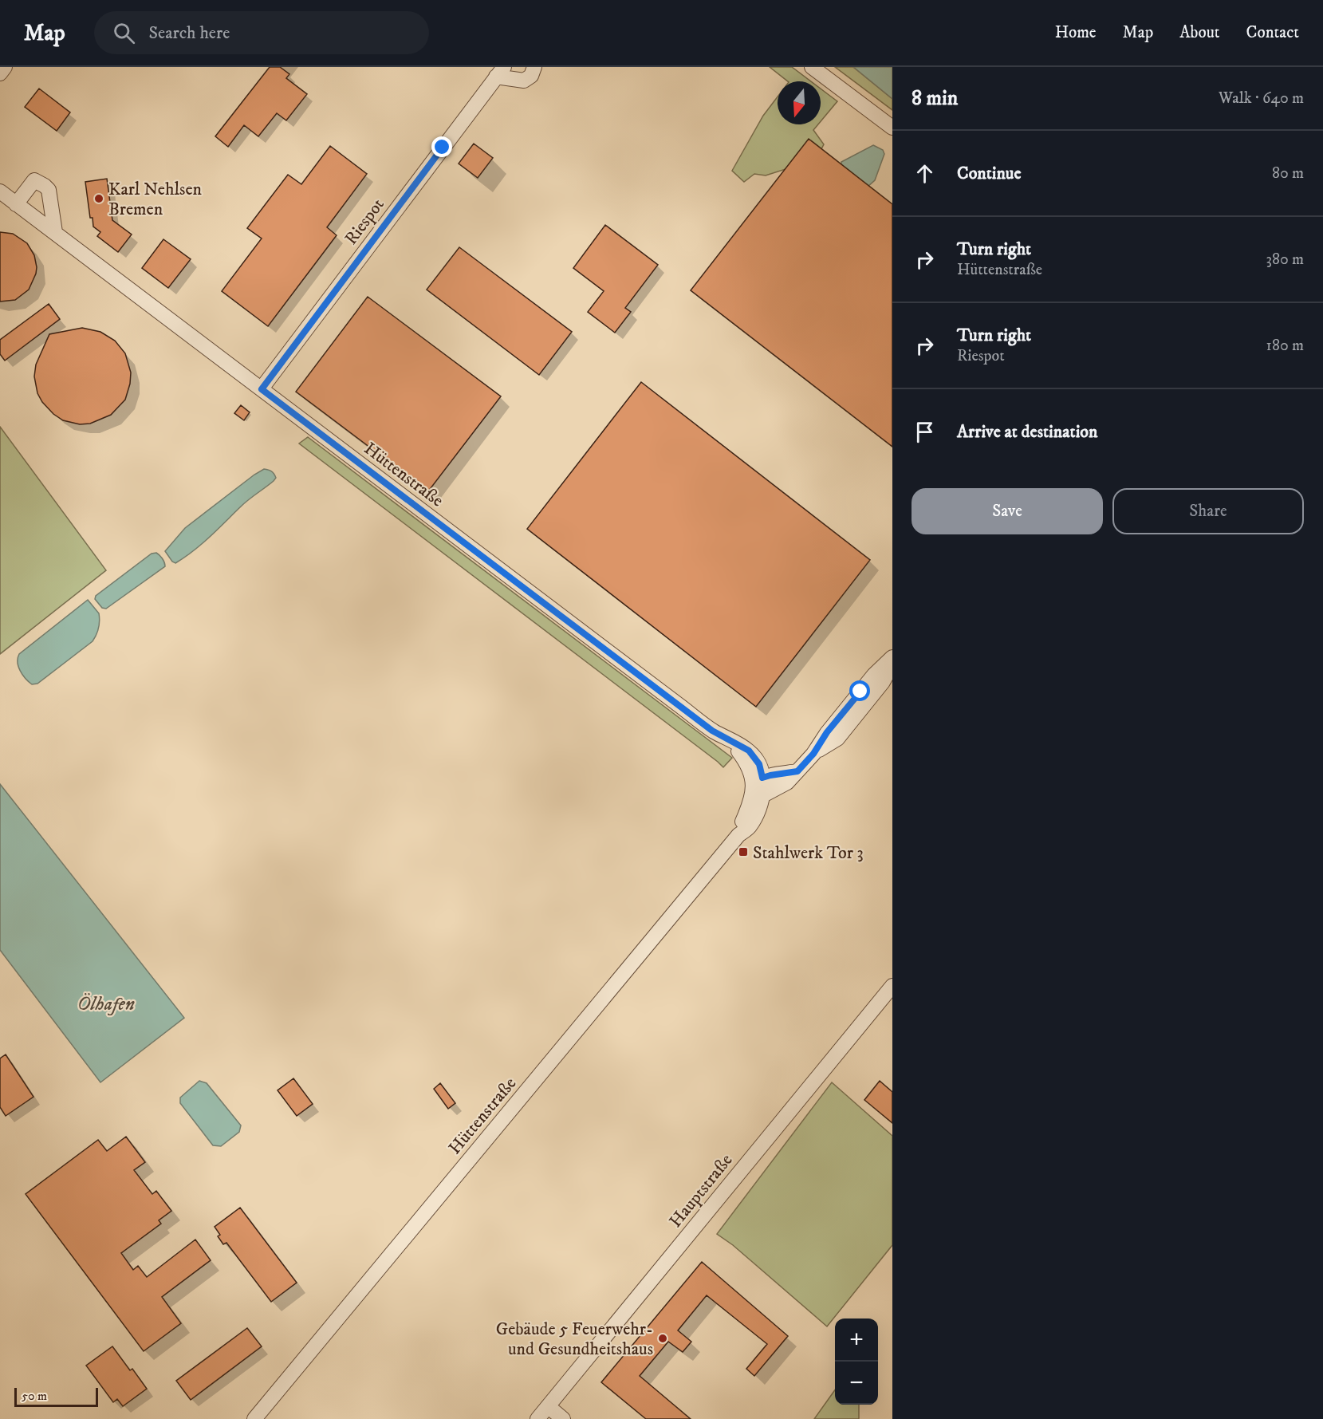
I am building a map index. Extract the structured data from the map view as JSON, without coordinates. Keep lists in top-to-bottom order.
{
  "streets": {
    "street": ["Riespot", "Hüttenstraße", "Hauptstraße"]
  },
  "crossings": [
    ["Riespot", "Hüttenstraße"]
  ],
  "water": ["Ölhafen"],
  "places": {
    "other": ["Karl Nehlsen Bremen", "Gebäude 5 Feuerwehr- und Gesundheitshaus"],
    "transit": ["Stahlwerk Tor 3"]
  },
  "scale_bar": "50 m",
  "north": "bottom",
  "page": {
    "header": "Map",
    "search": "Search here",
    "nav": [
      "Home",
      "Map",
      "About",
      "Contact"
    ],
    "heading": ["8 min", "Walk · 640 m"],
    "list": [
      ["Continue", "80 m"],
      ["Turn right", "Hüttenstraße", "380 m"],
      ["Turn right", "Riespot", "180 m"],
      "Arrive at destination"
    ],
    "buttons": ["Save", "Share"],
    "map_buttons": ["+", "−"],
    "scale": "50 m"
  }
}
